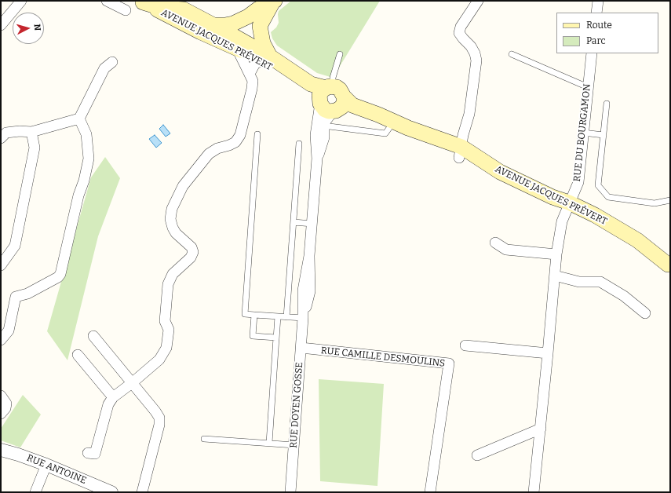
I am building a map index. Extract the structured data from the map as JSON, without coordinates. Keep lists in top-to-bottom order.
{
  "streets": {
    "main road": ["AVENUE JACQUES PRÉVERT"],
    "street": [
      "RUE DU BOURGAMON",
      "RUE CAMILLE DESMOULINS",
      "RUE DOYEN GOSSE",
      "RUE ANTOINE"
    ]
  },
  "crossings": [
    ["AVENUE JACQUES PRÉVERT", "RUE DU BOURGAMON"],
    ["AVENUE JACQUES PRÉVERT", "RUE DOYEN GOSSE"],
    ["RUE CAMILLE DESMOULINS", "RUE DOYEN GOSSE"]
  ],
  "legend": ["Route", "Parc"],
  "north": "right"
}
